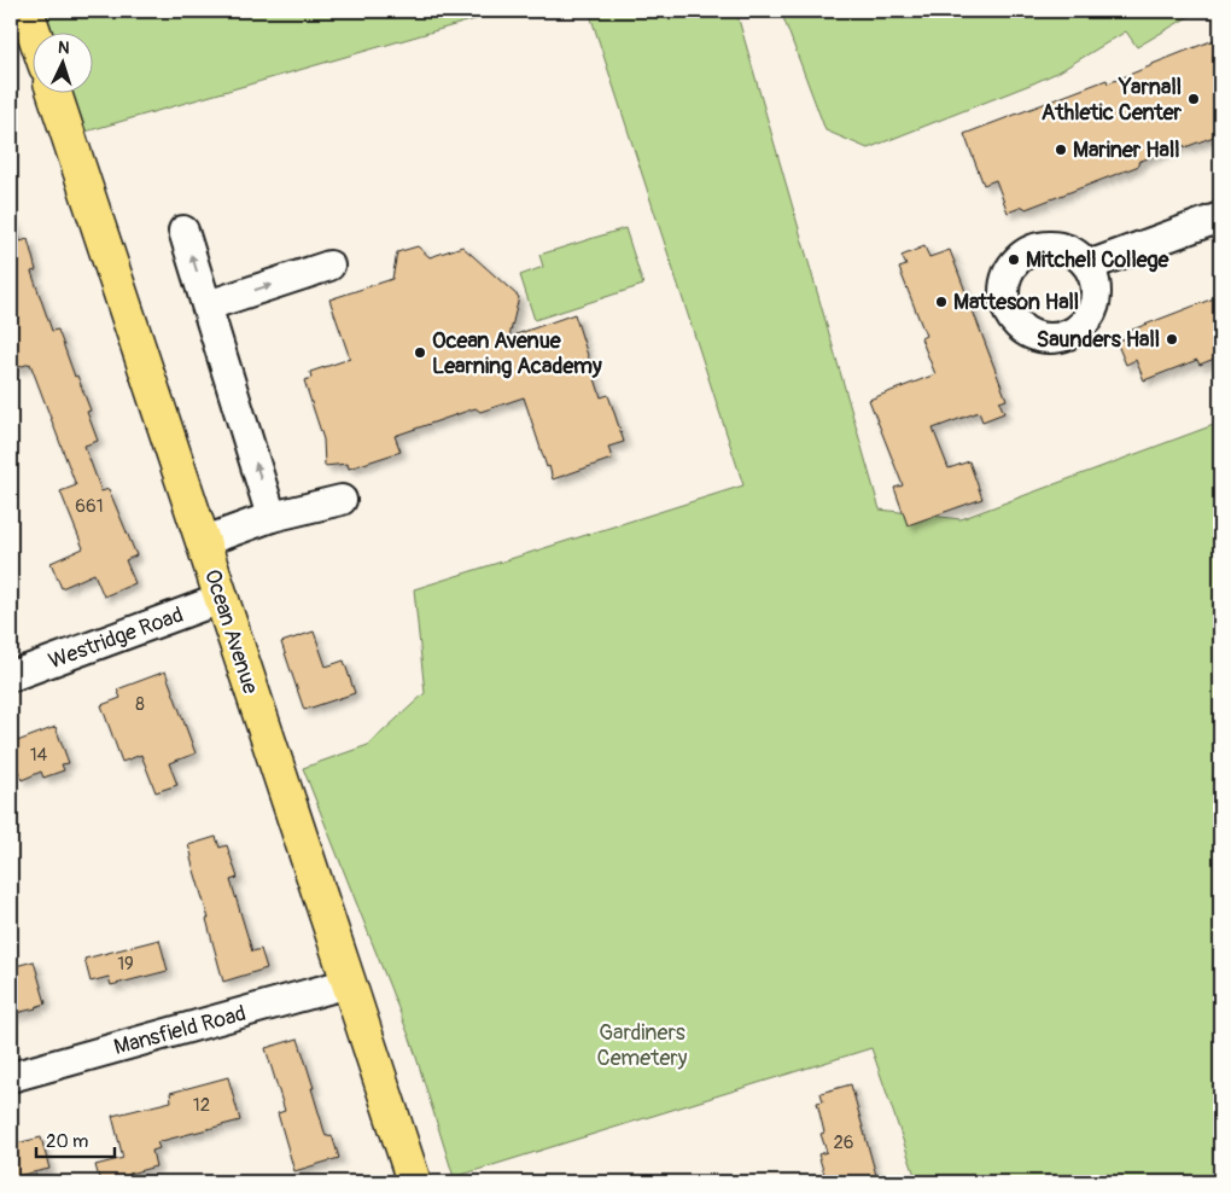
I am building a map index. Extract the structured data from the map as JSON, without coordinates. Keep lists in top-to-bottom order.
{
  "streets": {
    "main road": ["Ocean Avenue"],
    "street": ["Westridge Road", "Mansfield Road"]
  },
  "crossings": [
    ["Ocean Avenue", "Westridge Road"],
    ["Ocean Avenue", "Mansfield Road"]
  ],
  "parks": ["Gardiners Cemetery"],
  "places": [
    "Yarnall Athletic Center",
    "Mariner Hall",
    "Mitchell College",
    "Matteson Hall",
    "Saunders Hall",
    "Ocean Avenue Learning Academy"
  ],
  "house_numbers": [
    "661",
    "8",
    "14",
    "19",
    "12",
    "26"
  ],
  "scale_bar": "20 m",
  "north": "top"
}
